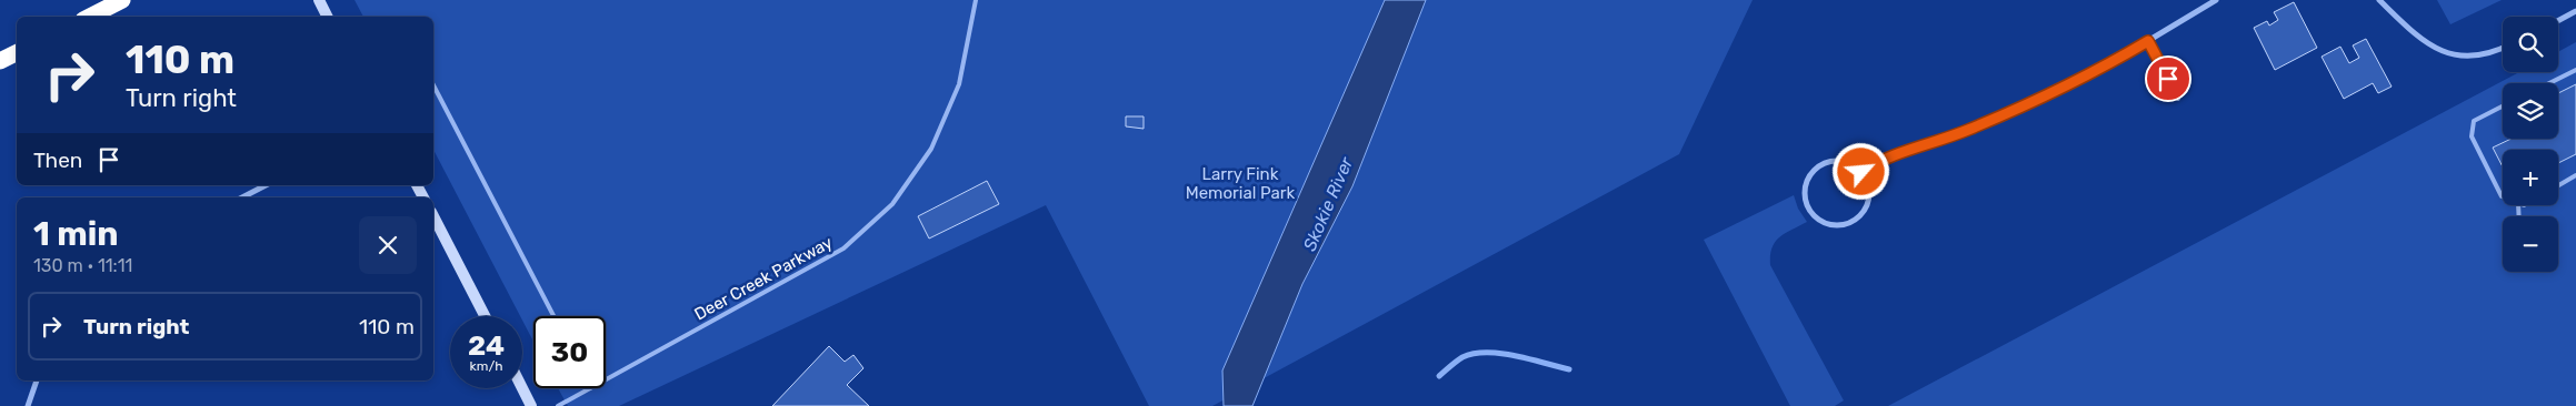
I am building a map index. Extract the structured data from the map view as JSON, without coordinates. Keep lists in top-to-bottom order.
{
  "streets": {
    "lane": ["Deer Creek Parkway"]
  },
  "water": ["Skokie River"],
  "parks": ["Larry Fink Memorial Park"],
  "page": {
    "map_buttons": ["+", "−"],
    "turn": ["110 m", "Turn right"],
    "then": "Then",
    "heading": ["1 min", "130 m · 11:11"],
    "list": [
      {
        "name": "Turn right",
        "value": "110 m"
      }
    ],
    "speed": "24 km/h",
    "limit": "30"
  }
}
